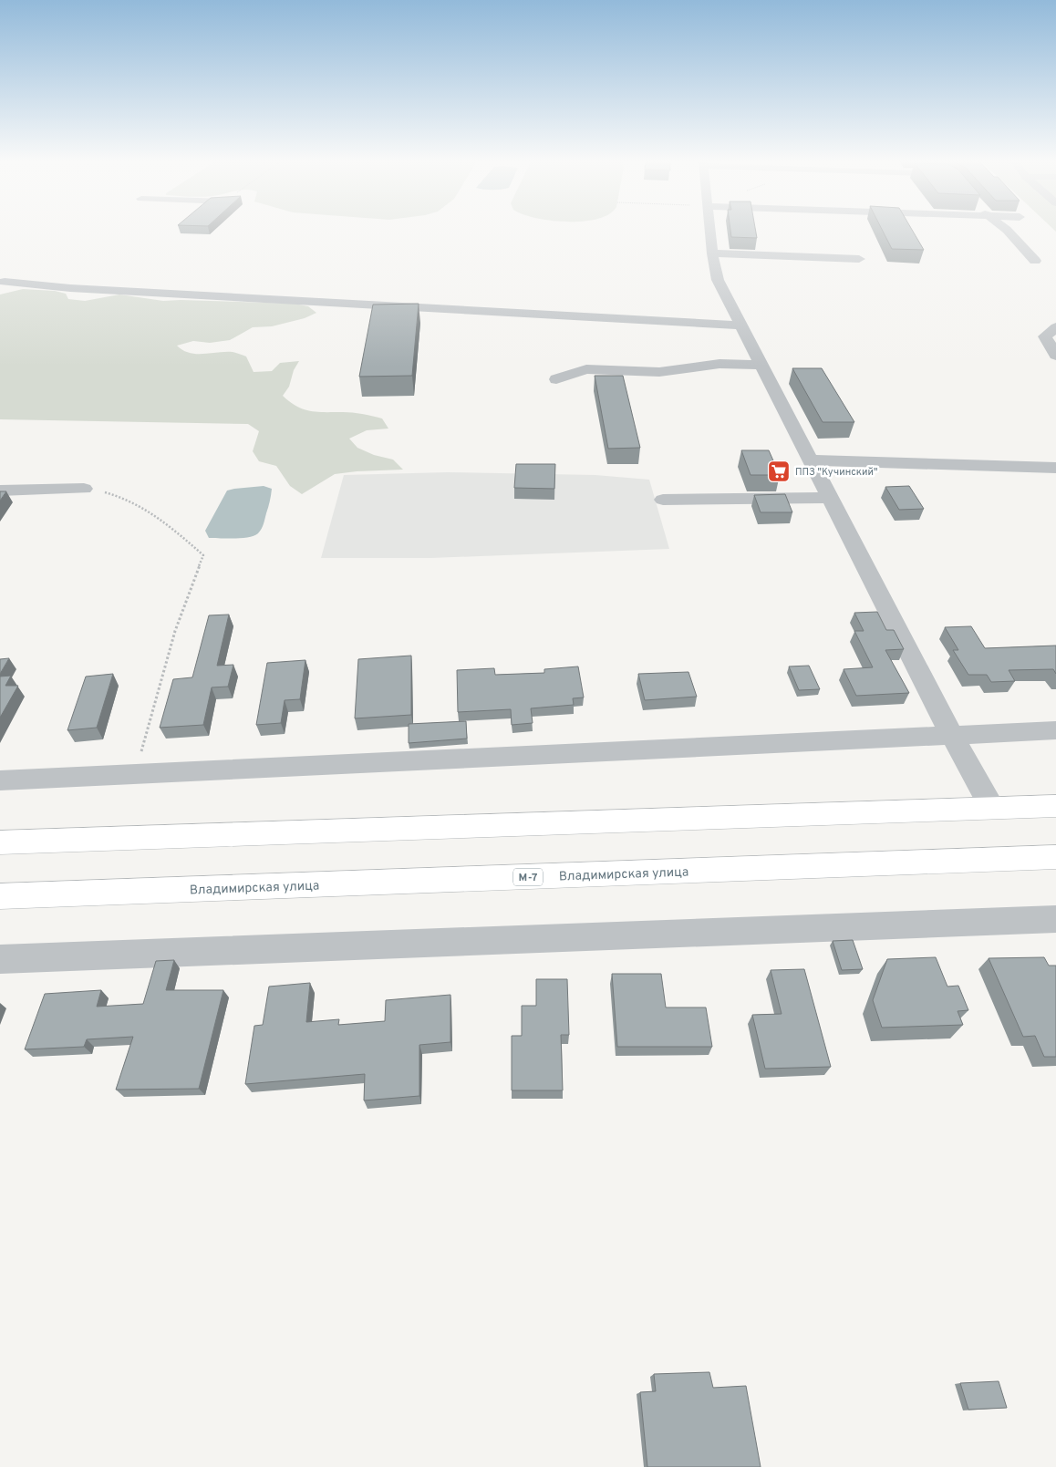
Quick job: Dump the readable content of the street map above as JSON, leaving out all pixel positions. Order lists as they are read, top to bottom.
{
  "streets": {
    "highway": ["Владимирская улица", "М-7"]
  },
  "places": {
    "supermarket": ["ППЗ \"Кучинский\""]
  }
}
